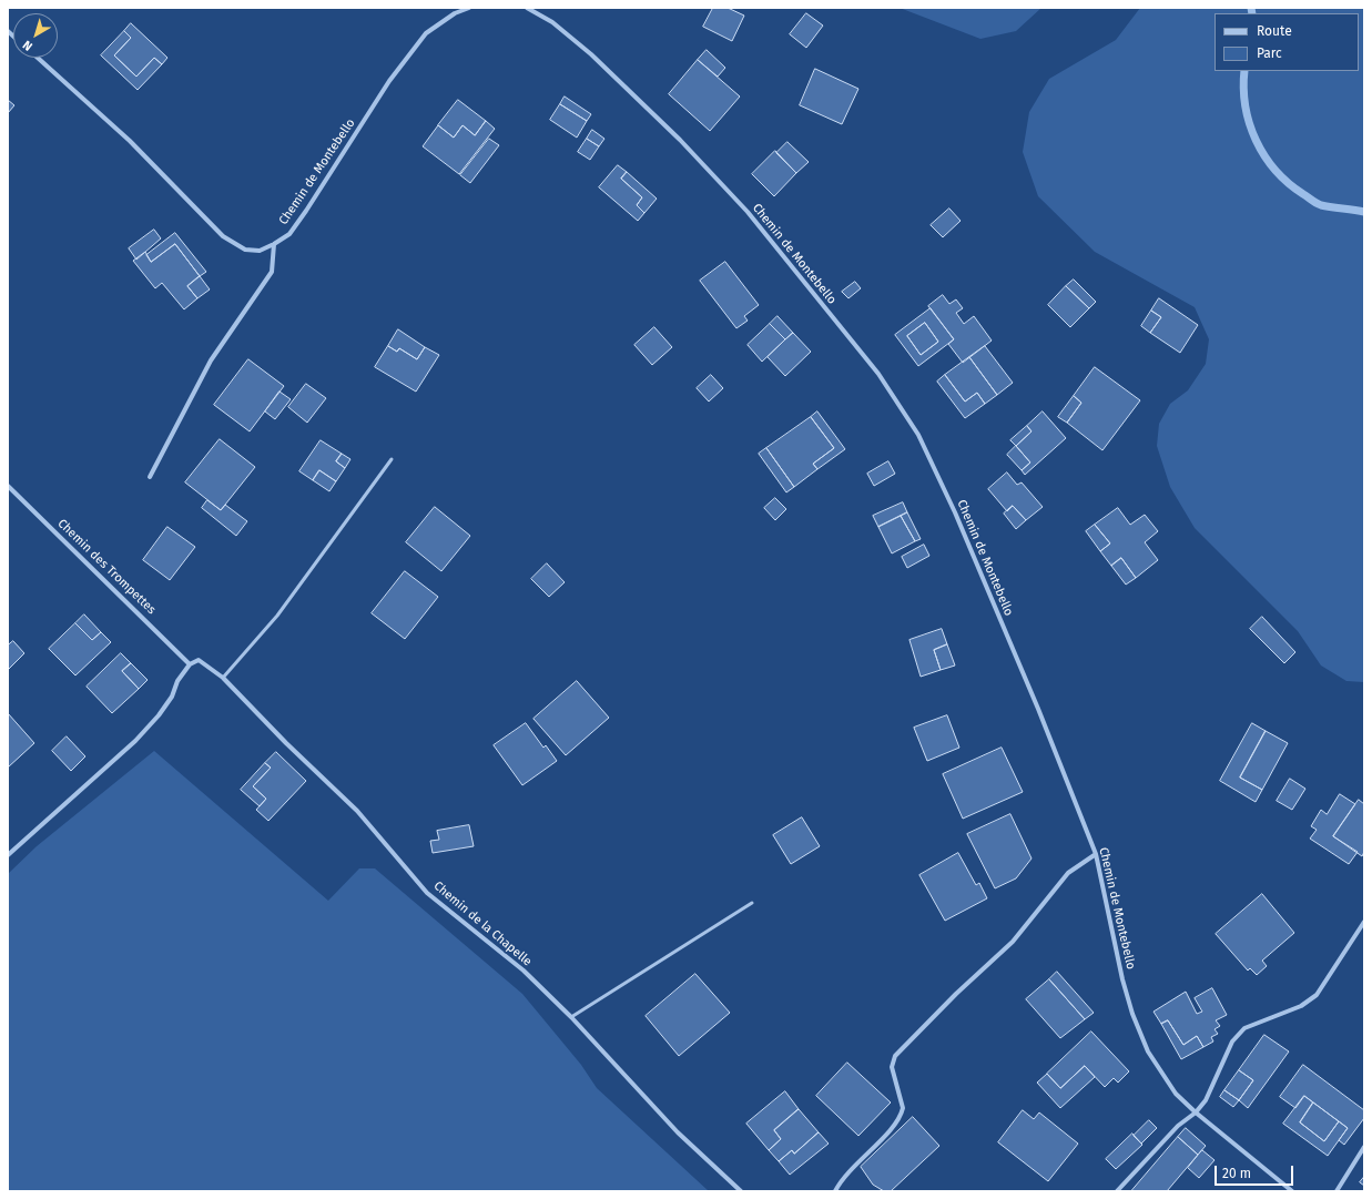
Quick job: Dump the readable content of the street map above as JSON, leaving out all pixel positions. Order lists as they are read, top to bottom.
{
  "streets": {
    "street": ["Chemin de Montebello", "Chemin des Trompettes", "Chemin de la Chapelle"]
  },
  "crossings": [
    ["Chemin des Trompettes", "Chemin de la Chapelle"]
  ],
  "legend": ["Route", "Parc"],
  "scale_bar": "20 m",
  "north": "bottom left"
}
